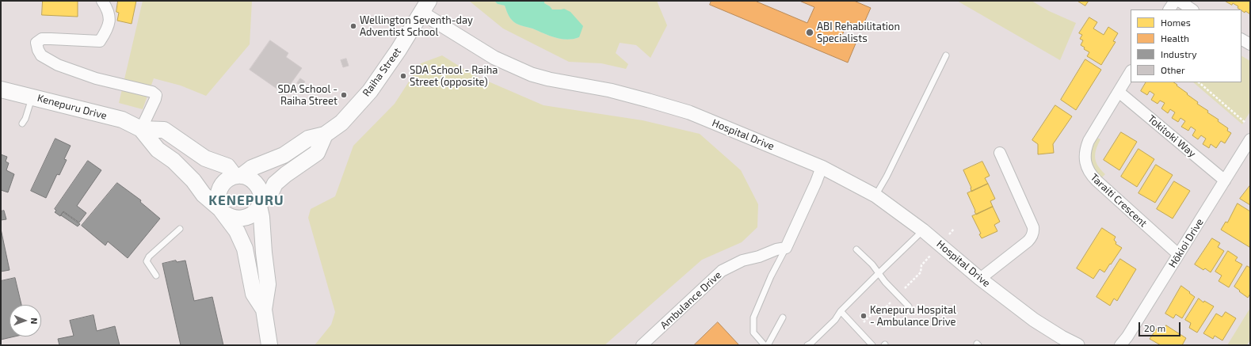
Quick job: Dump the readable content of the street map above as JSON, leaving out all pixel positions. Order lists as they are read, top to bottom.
{
  "streets": {
    "main road": ["Raiha Street", "Kenepuru Drive"],
    "street": [
      "Hospital Drive",
      "Tokitoki Way",
      "Taraiti Crescent",
      "Hōkioi Drive",
      "Ambulance Drive"
    ]
  },
  "crossings": [
    ["Raiha Street", "Kenepuru Drive"],
    ["Raiha Street", "Hospital Drive"],
    ["Tokitoki Way", "Taraiti Crescent"],
    ["Tokitoki Way", "Hōkioi Drive"],
    ["Taraiti Crescent", "Hōkioi Drive"]
  ],
  "districts": ["KENEPURU"],
  "places": [
    "Wellington Seventh-day Adventist School",
    "ABI Rehabilitation Specialists",
    "SDA School - Raiha Street (opposite)",
    "SDA School - Raiha Street",
    "Kenepuru Hospital - Ambulance Drive"
  ],
  "legend": [
    "Homes",
    "Health",
    "Industry",
    "Other"
  ],
  "scale_bar": "20 m",
  "north": "right"
}
